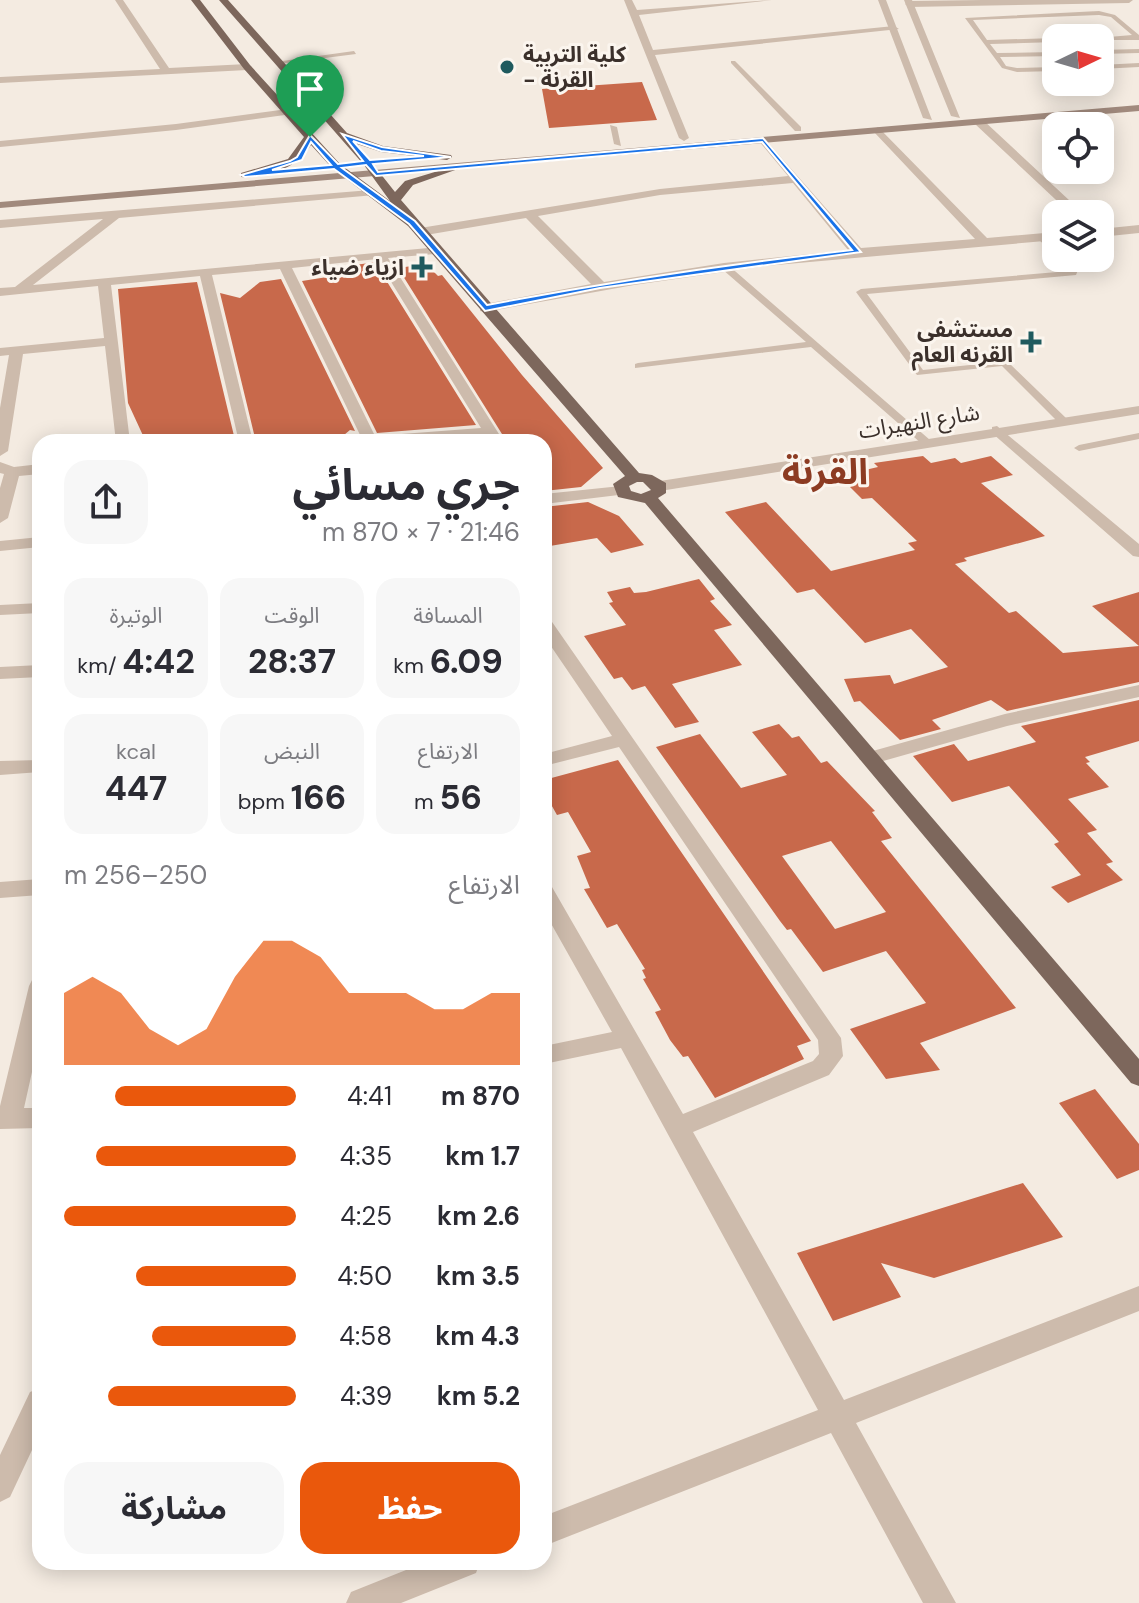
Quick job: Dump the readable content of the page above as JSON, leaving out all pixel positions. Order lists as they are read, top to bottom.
{
  "streets": {
    "street": ["شارع النهيرات"]
  },
  "districts": ["القرنة"],
  "places": {
    "other": ["كلية التربية - القرنة"],
    "health": ["ازياء ضياء", "مستشفى القرنه العام"]
  },
  "north": "right",
  "page": {
    "heading": ["جري مسائي", "21:46 · 7 × 870 m"],
    "stats": [
      ["المسافة", "6.09 km"],
      ["الوقت", "28:37"],
      ["الوتيرة", "4:42 /km"],
      ["الارتفاع", "56 m"],
      ["النبض", "166 bpm"],
      ["kcal", "447"]
    ],
    "chart": ["الارتفاع", "250–256 m"],
    "list": [
      {
        "name": "870 m",
        "note": "4:41"
      },
      {
        "name": "1.7 km",
        "note": "4:35"
      },
      {
        "name": "2.6 km",
        "note": "4:25"
      },
      {
        "name": "3.5 km",
        "note": "4:50"
      },
      {
        "name": "4.3 km",
        "note": "4:58"
      },
      {
        "name": "5.2 km",
        "note": "4:39"
      }
    ],
    "buttons": ["حفظ", "مشاركة"]
  }
}
